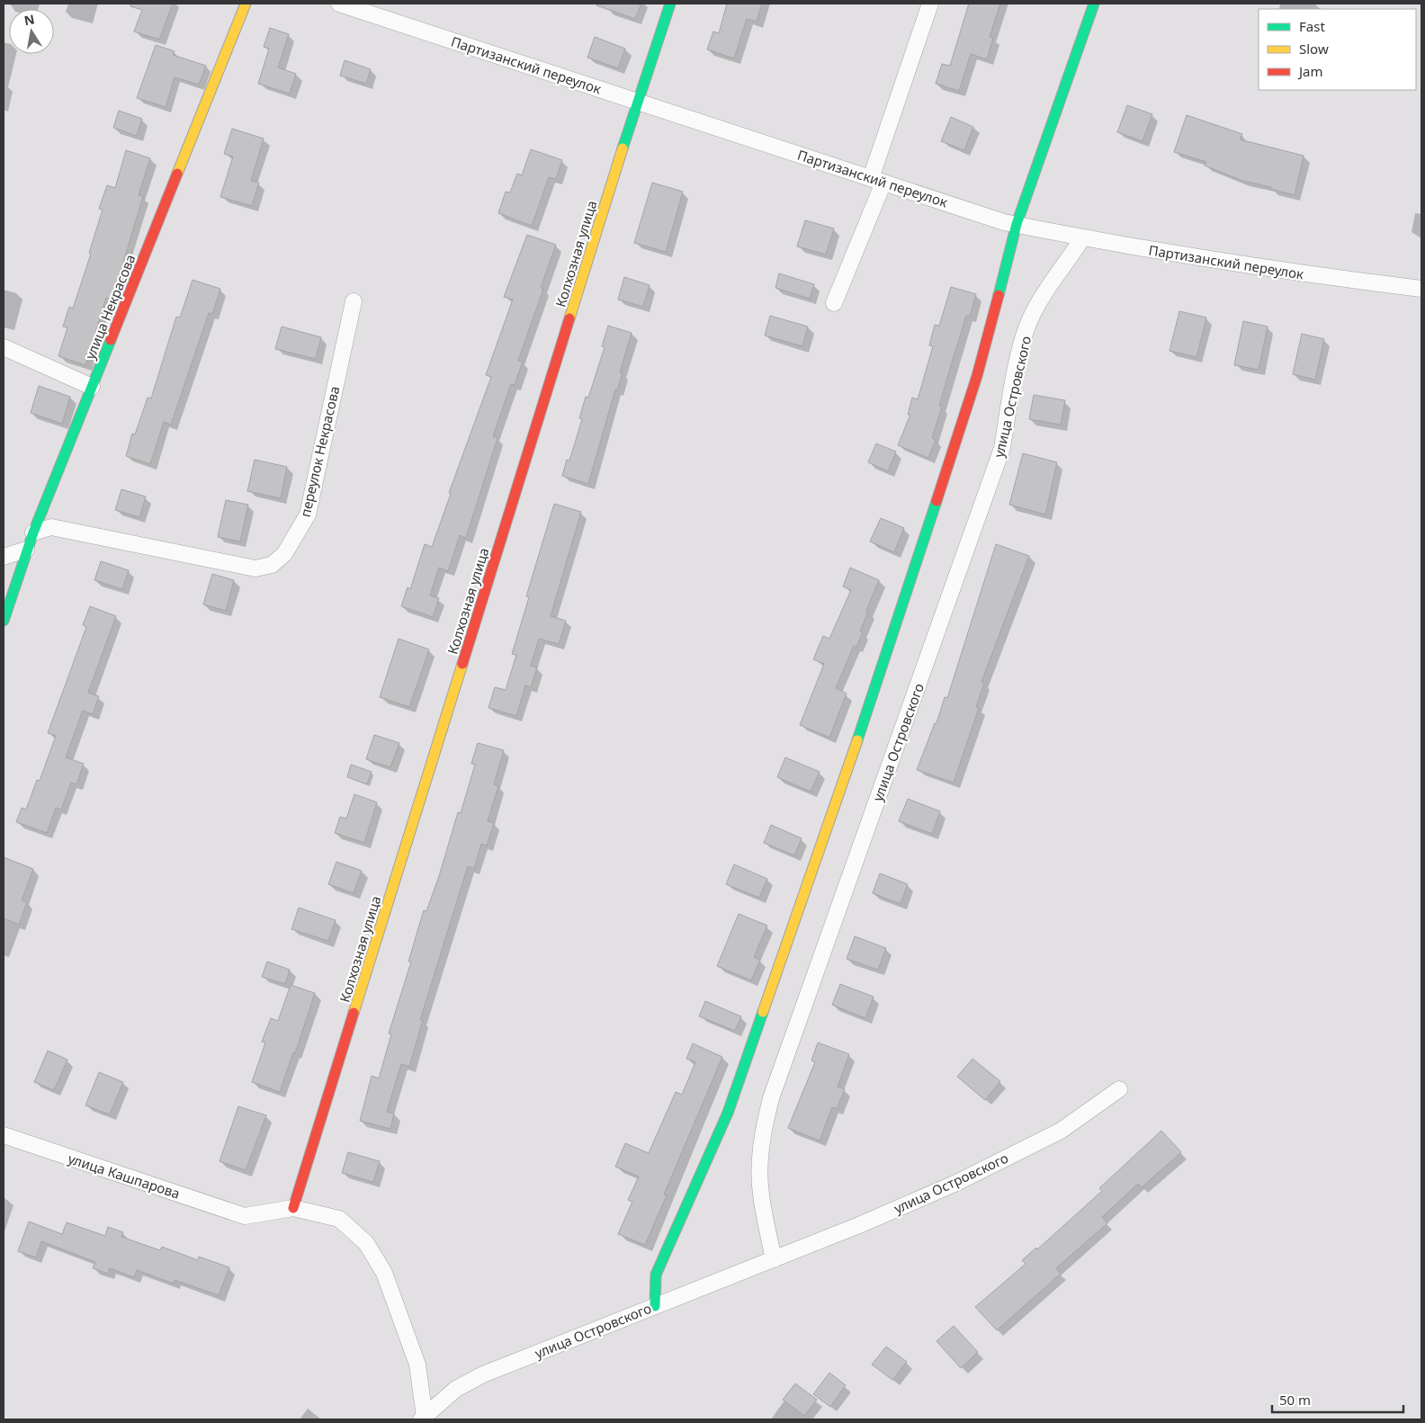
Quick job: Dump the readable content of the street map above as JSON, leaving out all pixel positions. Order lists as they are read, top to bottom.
{
  "streets": {
    "street": [
      "Партизанский переулок",
      "Колхозная улица",
      "улица Некрасова",
      "улица Островского",
      "переулок Некрасова",
      "улица Кашпарова"
    ]
  },
  "crossings": [
    ["Партизанский переулок", "Колхозная улица"],
    ["Партизанский переулок", "улица Островского"],
    ["Колхозная улица", "улица Кашпарова"],
    ["улица Некрасова", "переулок Некрасова"]
  ],
  "legend": ["Fast", "Slow", "Jam"],
  "scale_bar": "50 m",
  "north": "top"
}
